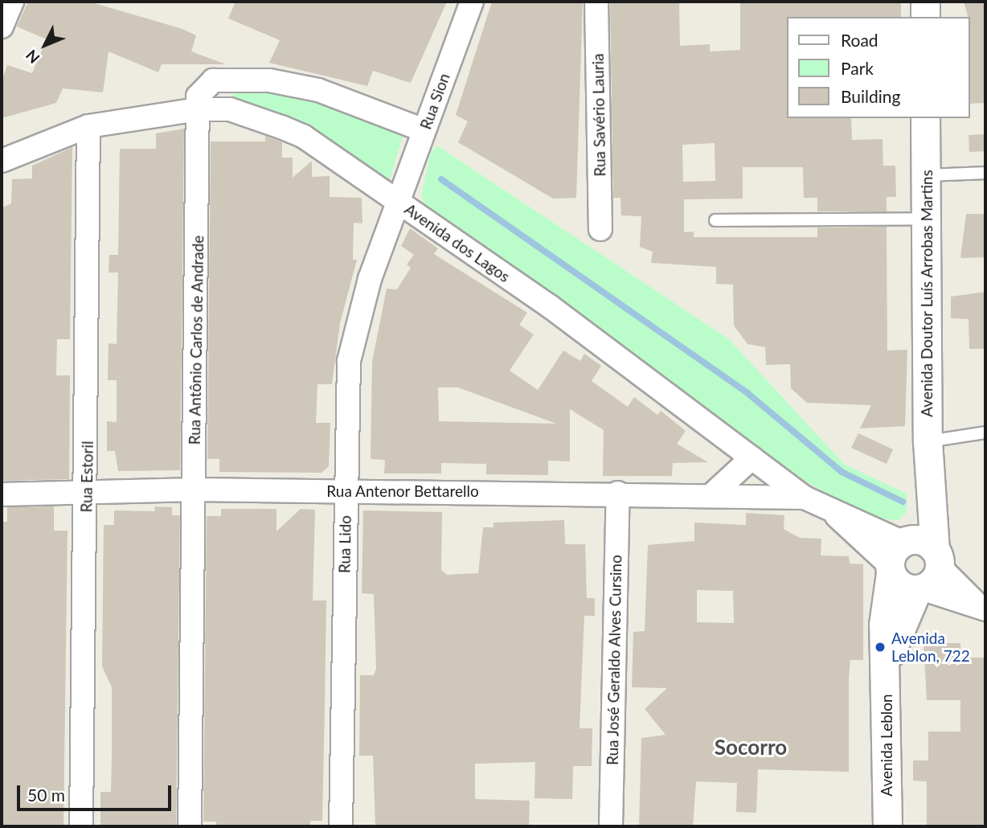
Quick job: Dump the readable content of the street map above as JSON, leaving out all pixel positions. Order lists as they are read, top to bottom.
{
  "streets": {
    "street": [
      "Rua Sion",
      "Rua Savério Lauria",
      "Avenida dos Lagos",
      "Avenida Doutor Luís Arrobas Martins",
      "Rua Antônio Carlos de Andrade",
      "Rua Estoril",
      "Rua Antenor Bettarello",
      "Rua Lido",
      "Rua José Geraldo Alves Cursino",
      "Avenida Leblon"
    ]
  },
  "crossings": [
    ["Rua Sion", "Avenida dos Lagos"],
    ["Rua Sion", "Rua Antônio Carlos de Andrade"],
    ["Rua Sion", "Rua Lido"],
    ["Avenida dos Lagos", "Avenida Doutor Luís Arrobas Martins"],
    ["Avenida dos Lagos", "Rua Antônio Carlos de Andrade"],
    ["Avenida dos Lagos", "Rua Estoril"],
    ["Avenida dos Lagos", "Rua Antenor Bettarello"],
    ["Avenida dos Lagos", "Rua Lido"],
    ["Avenida dos Lagos", "Avenida Leblon"],
    ["Avenida Doutor Luís Arrobas Martins", "Avenida Leblon"],
    ["Rua Antônio Carlos de Andrade", "Rua Antenor Bettarello"],
    ["Rua Estoril", "Rua Antenor Bettarello"],
    ["Rua Antenor Bettarello", "Rua Lido"],
    ["Rua Antenor Bettarello", "Rua José Geraldo Alves Cursino"]
  ],
  "districts": ["Socorro"],
  "places": ["Avenida Leblon, 722"],
  "legend": ["Road", "Park", "Building"],
  "scale_bar": "50 m",
  "north": "bottom left"
}
